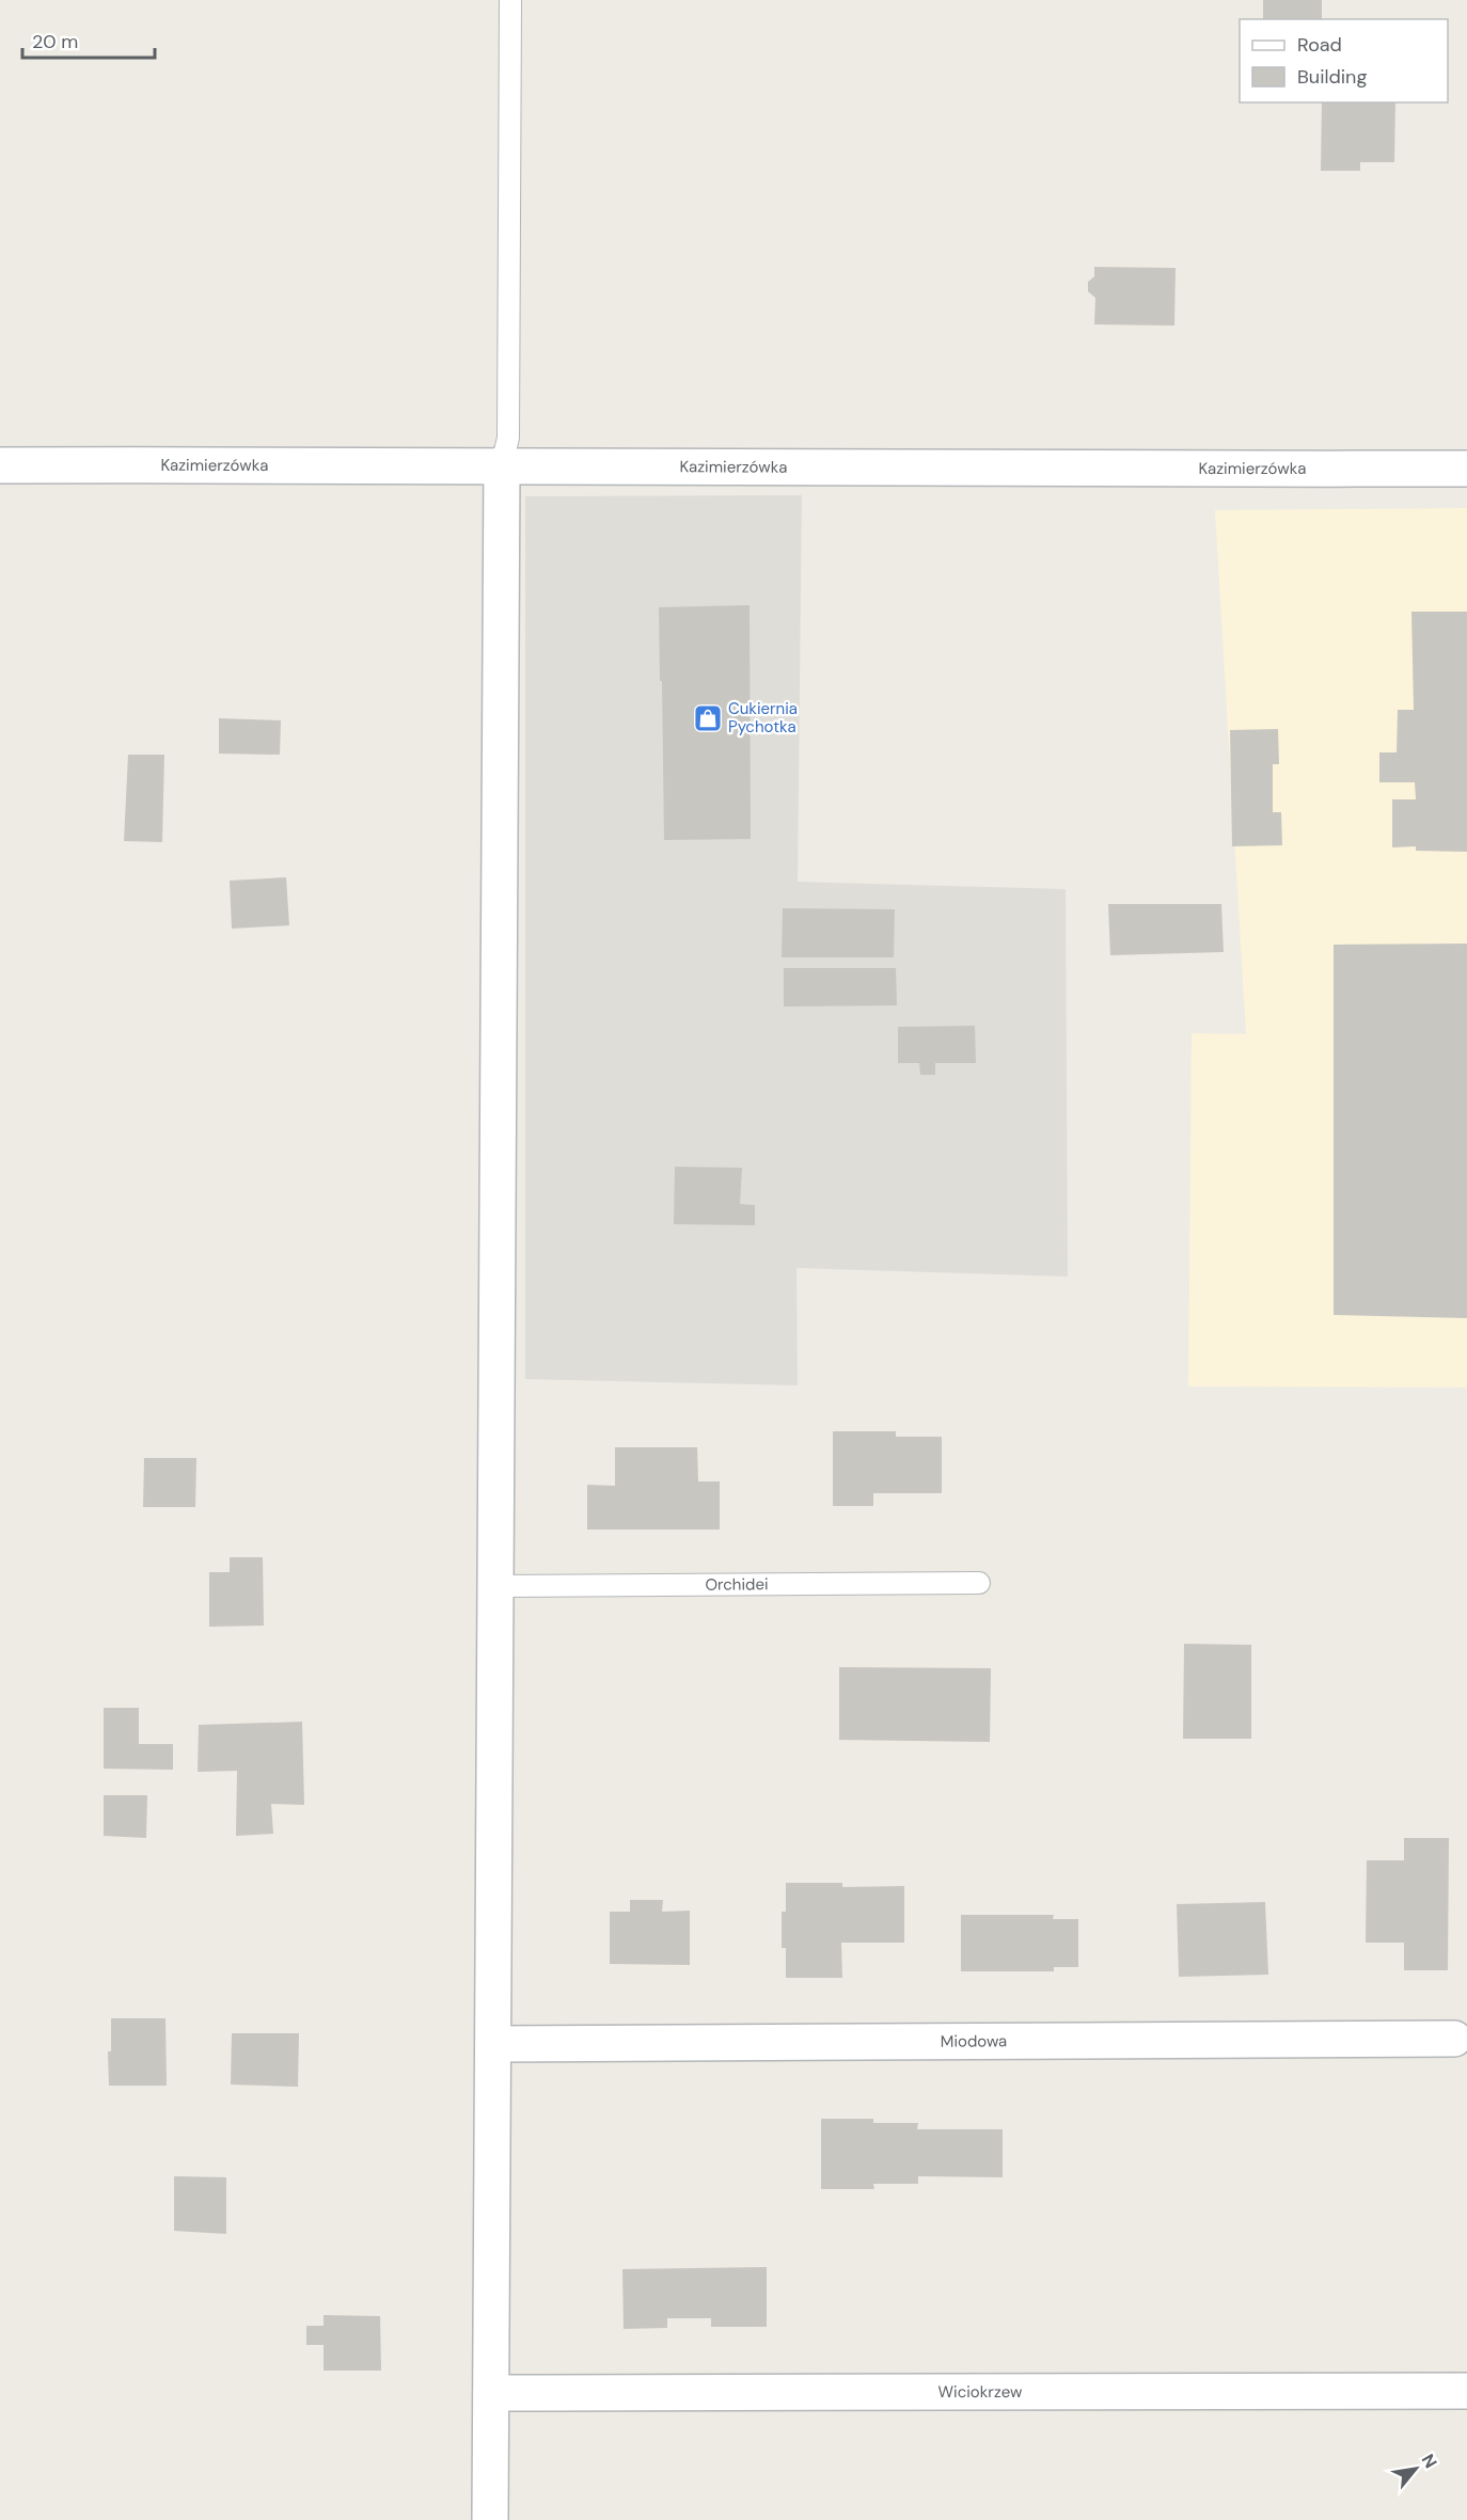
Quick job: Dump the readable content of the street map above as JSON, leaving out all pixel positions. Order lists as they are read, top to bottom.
{
  "streets": {
    "street": ["Kazimierzówka", "Miodowa", "Wiciokrzew"],
    "lane": ["Orchidei"]
  },
  "places": {
    "shop": ["Cukiernia Pychotka"]
  },
  "legend": ["Road", "Building"],
  "scale_bar": "20 m",
  "north": "top right"
}
